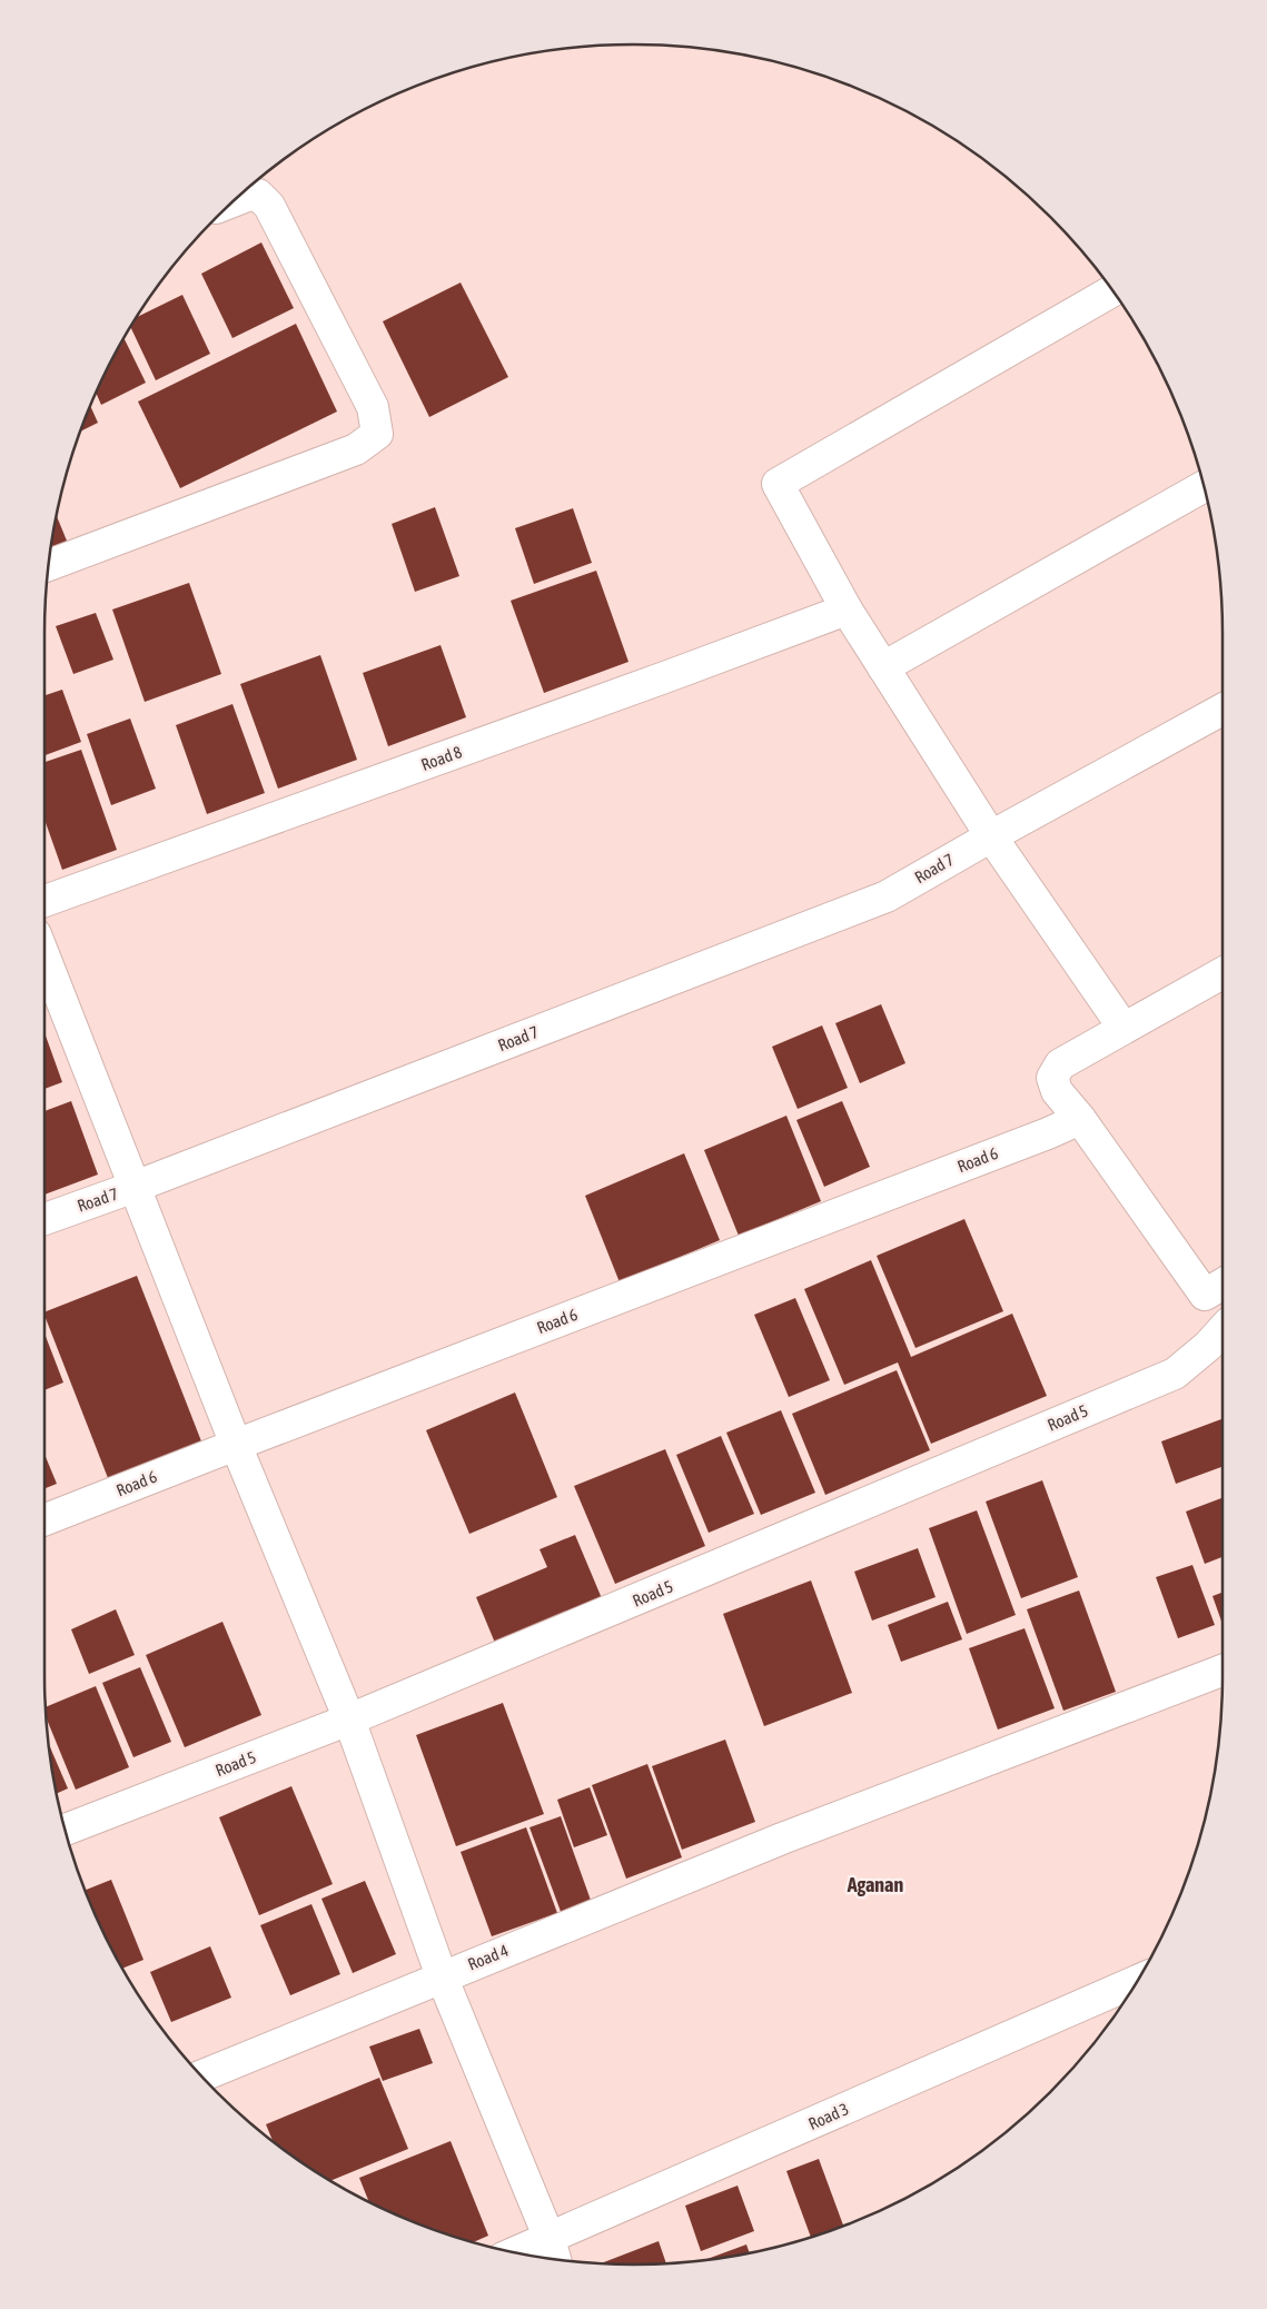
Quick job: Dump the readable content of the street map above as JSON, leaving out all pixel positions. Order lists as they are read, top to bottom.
{
  "streets": {
    "street": [
      "Road 8",
      "Road 7",
      "Road 6",
      "Road 5",
      "Road 4",
      "Road 3"
    ]
  },
  "districts": ["Aganan"]
}
